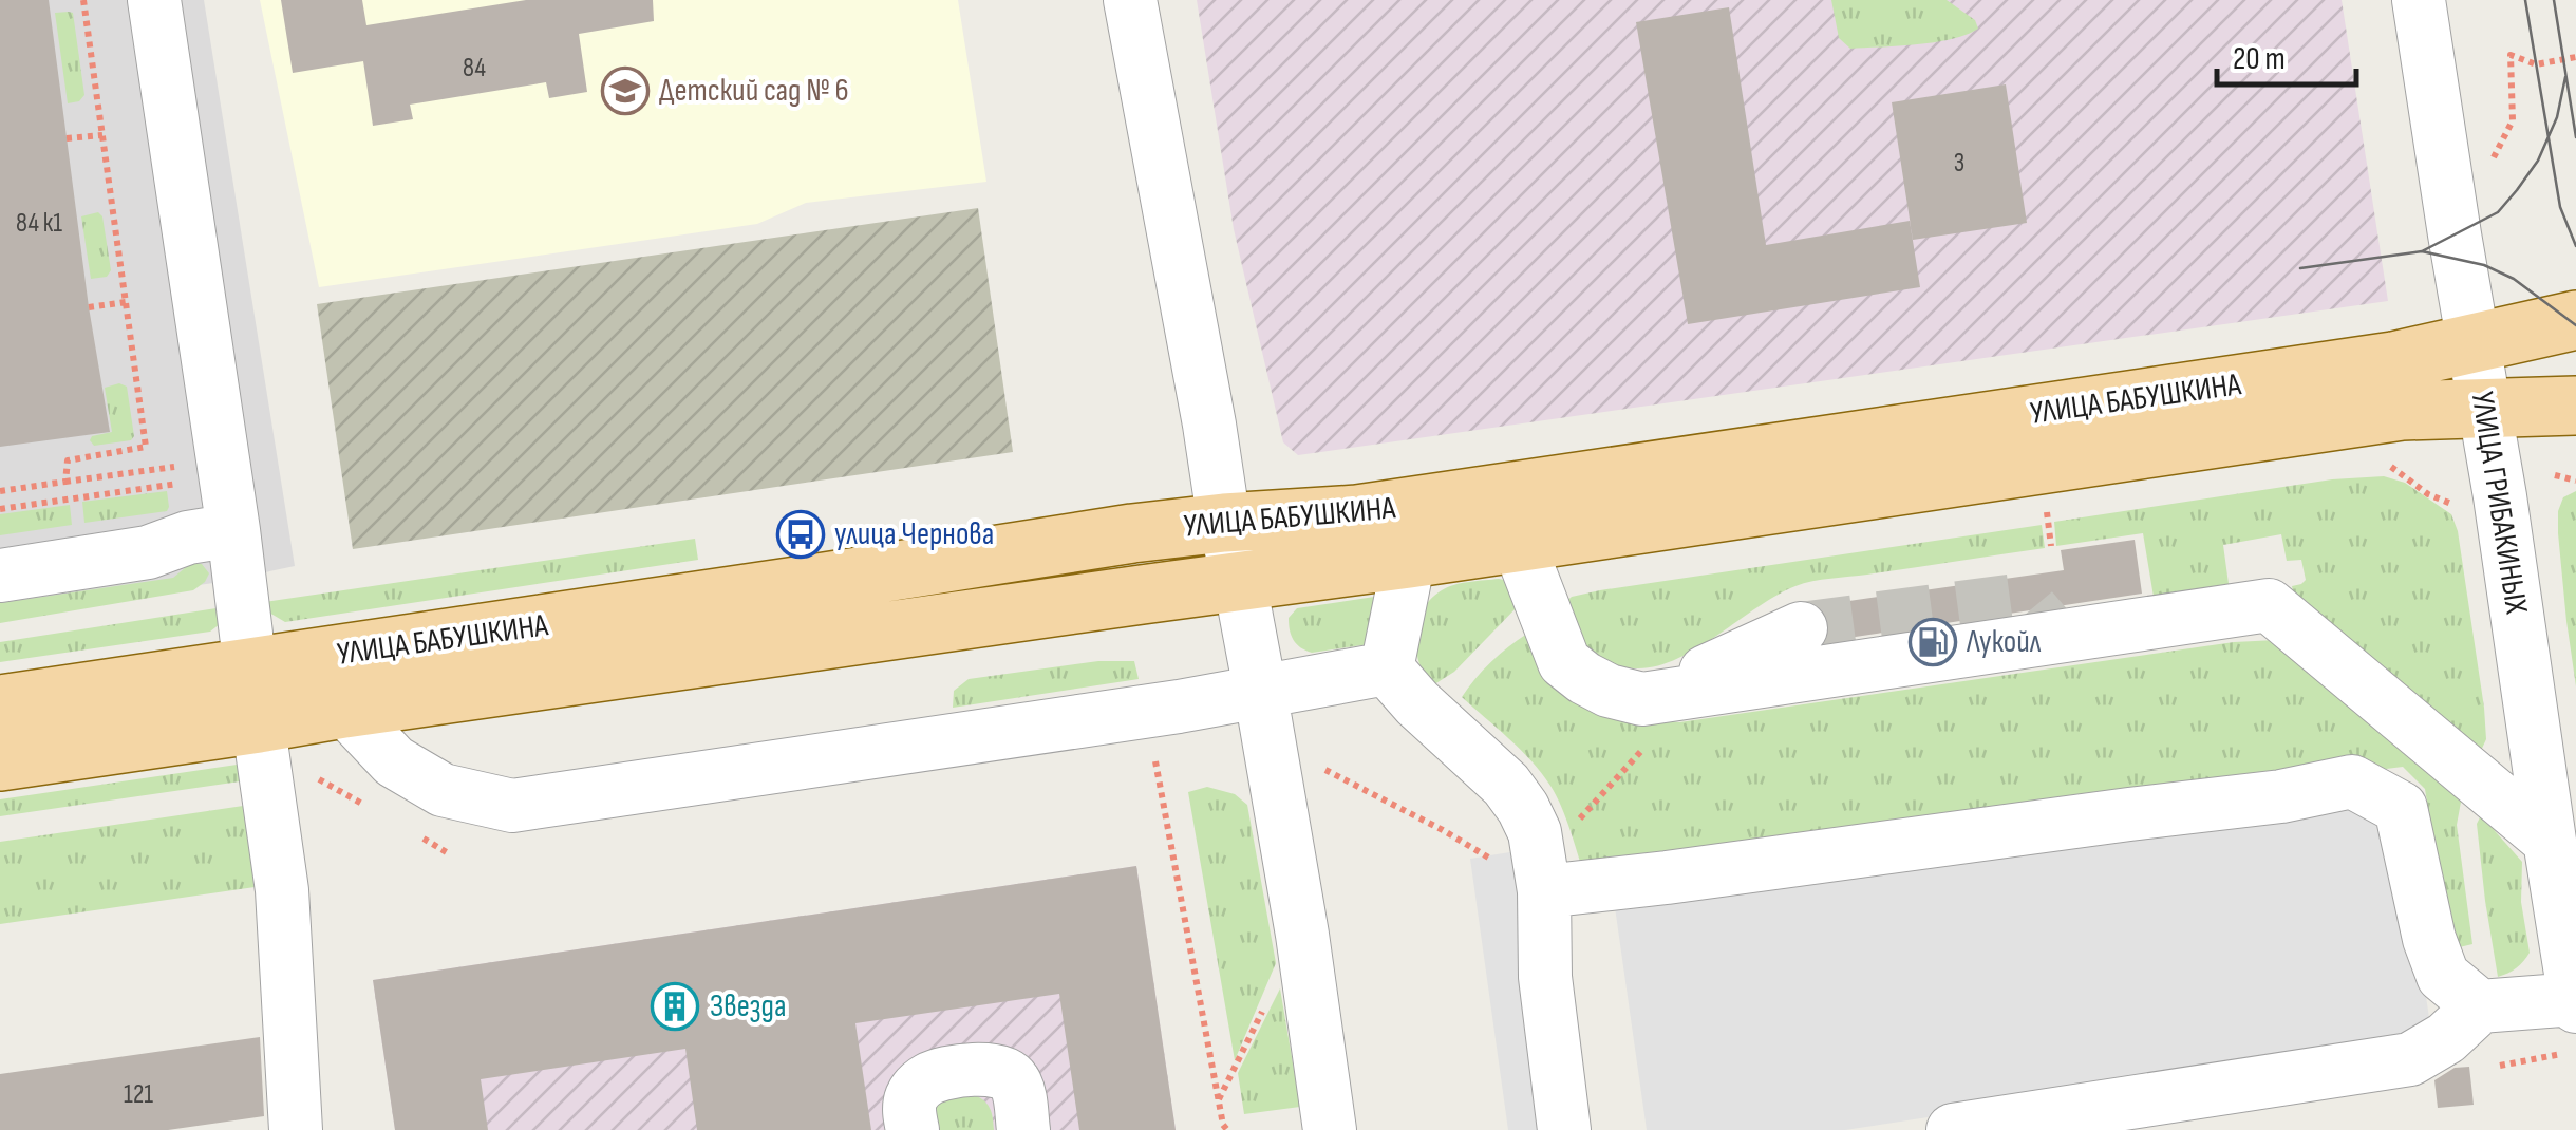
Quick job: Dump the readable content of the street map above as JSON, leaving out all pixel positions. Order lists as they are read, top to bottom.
{
  "streets": {
    "main road": ["УЛИЦА БАБУШКИНА"],
    "street": ["УЛИЦА ГРИБАКИНЫХ"]
  },
  "crossings": [
    ["УЛИЦА БАБУШКИНА", "УЛИЦА ГРИБАКИНЫХ"]
  ],
  "places": {
    "school or university": ["Детский сад № 6"],
    "bus stop": ["улица Чернова"],
    "fuel station": ["Лукойл"],
    "building": ["Звезда"]
  },
  "house_numbers": [
    "84",
    "3",
    "84 к1",
    "121"
  ],
  "scale_bar": "20 m"
}
